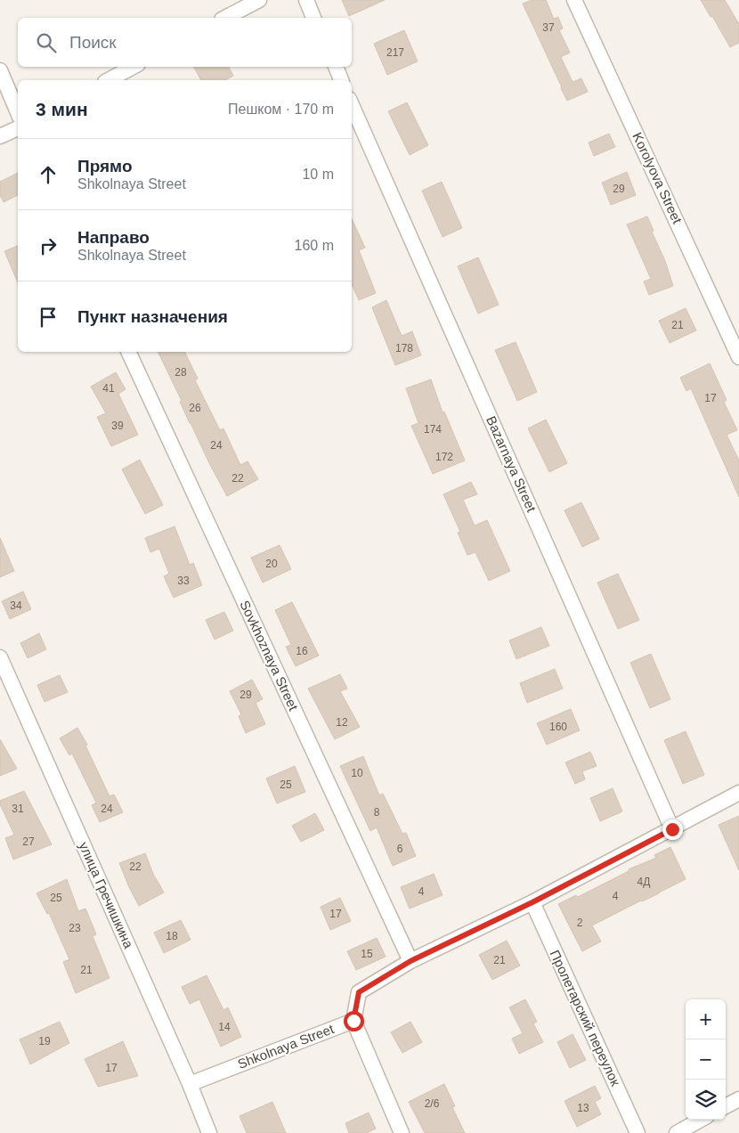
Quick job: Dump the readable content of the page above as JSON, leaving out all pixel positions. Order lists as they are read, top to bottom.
{
  "streets": {
    "street": [
      "Korolyova Street",
      "Bazarnaya Street",
      "Sovkhoznaya Street",
      "улица Гречишкина",
      "Пролетарский переулок",
      "Shkolnaya Street"
    ]
  },
  "crossings": [
    ["улица Гречишкина", "Shkolnaya Street"]
  ],
  "house_numbers": [
    "37",
    "217",
    "29",
    "21",
    "178",
    "28",
    "41",
    "17",
    "26",
    "39",
    "174",
    "24",
    "172",
    "22",
    "20",
    "33",
    "34",
    "16",
    "29",
    "12",
    "160",
    "10",
    "25",
    "31",
    "24",
    "8",
    "27",
    "6",
    "22",
    "4Д",
    "4",
    "4",
    "25",
    "17",
    "2",
    "23",
    "18",
    "15",
    "21",
    "21",
    "14",
    "19",
    "17",
    "2/6",
    "13"
  ],
  "page": {
    "search": "Поиск",
    "heading": ["3 мин", "Пешком · 170 m"],
    "list": [
      ["Прямо", "Shkolnaya Street", "10 m"],
      ["Направо", "Shkolnaya Street", "160 m"],
      "Пункт назначения"
    ],
    "map_buttons": ["+", "−"]
  }
}
